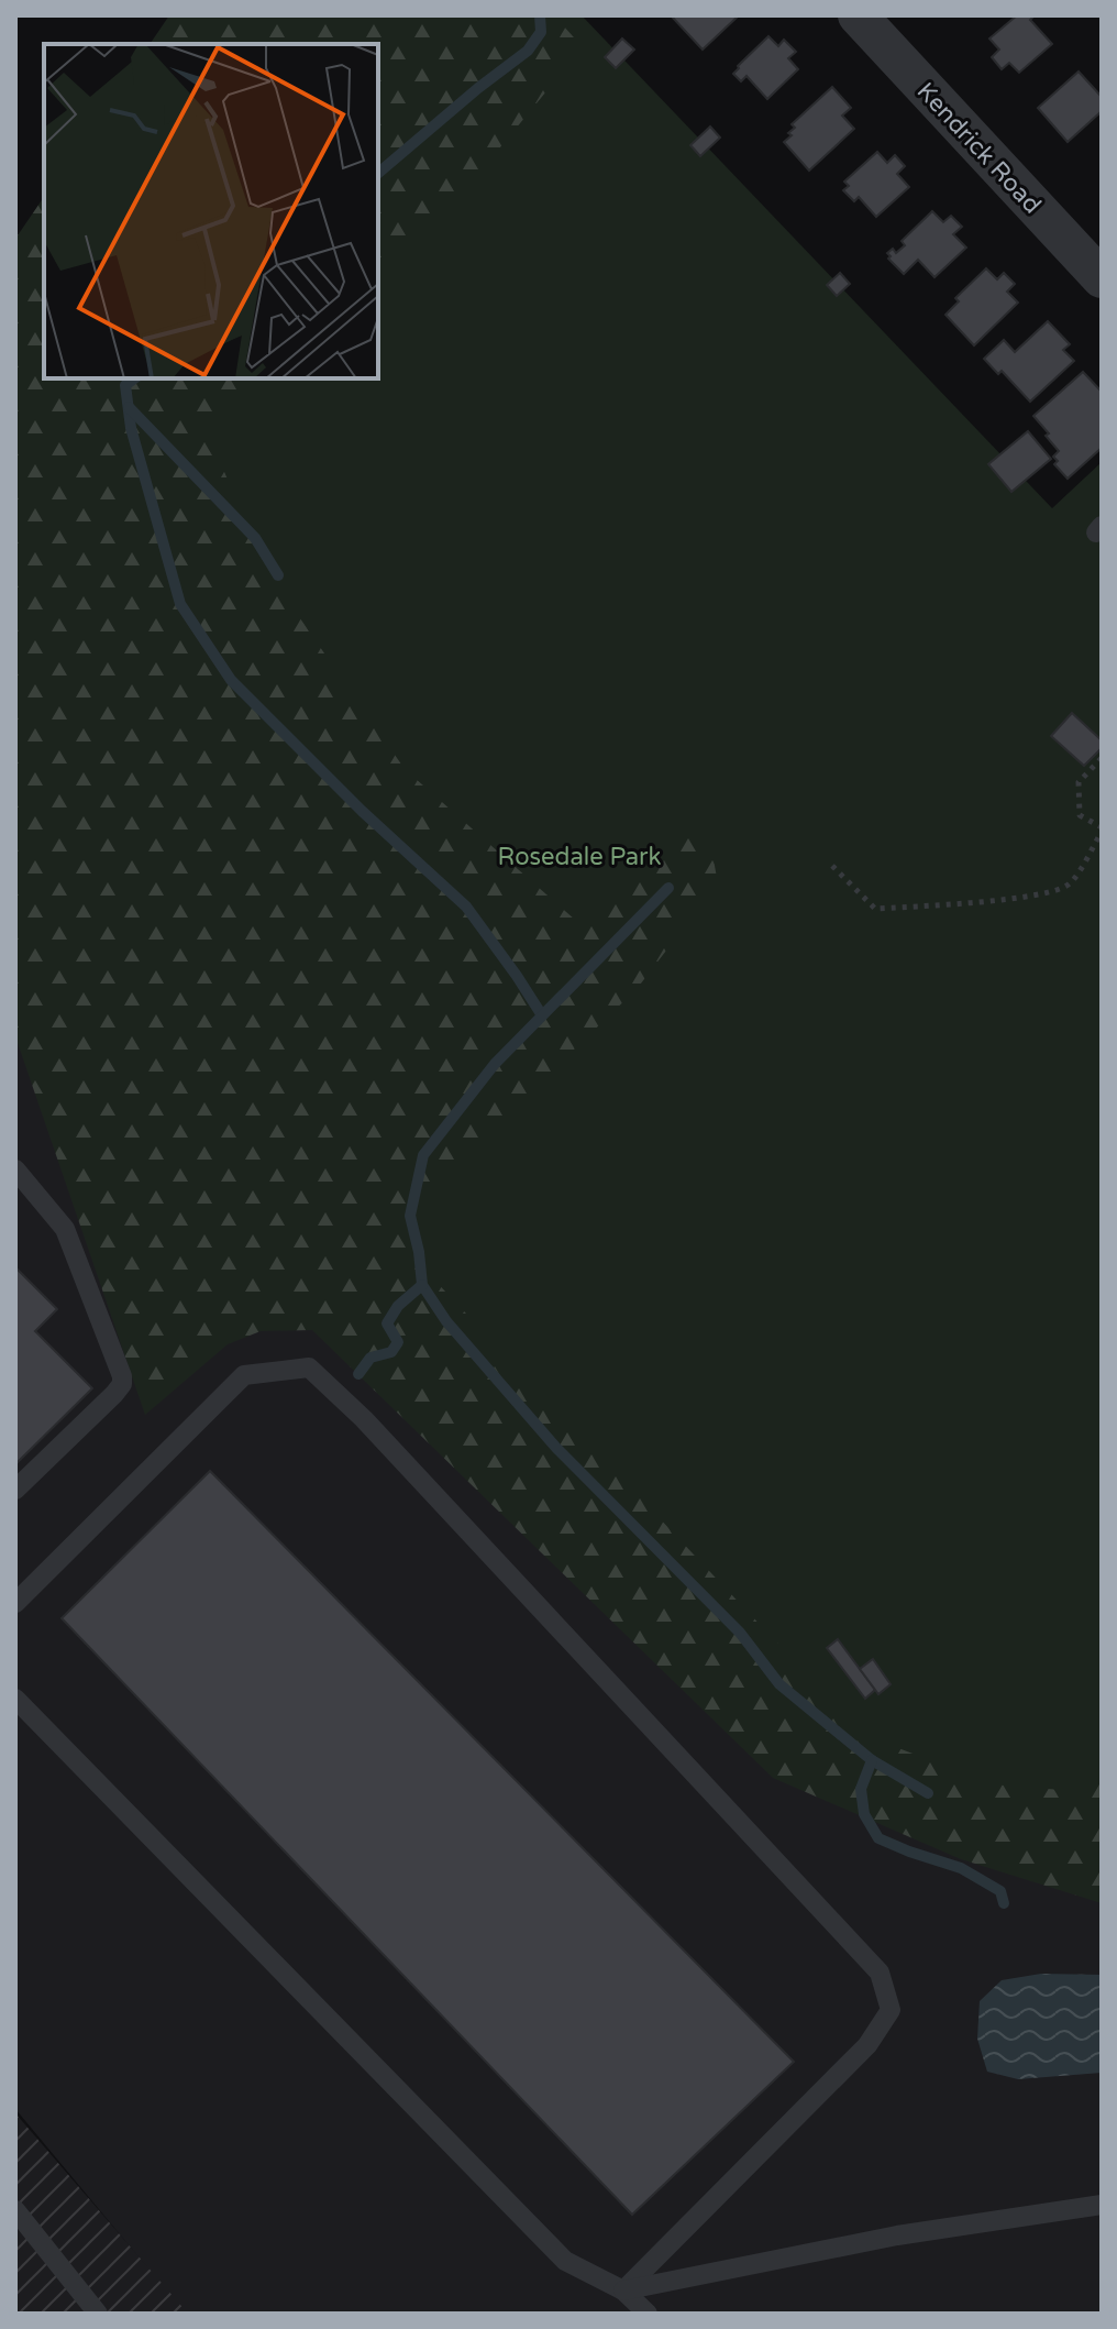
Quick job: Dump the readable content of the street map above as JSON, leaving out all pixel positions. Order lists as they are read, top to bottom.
{
  "streets": {
    "street": ["Kendrick Road"]
  },
  "parks": ["Rosedale Park"]
}
